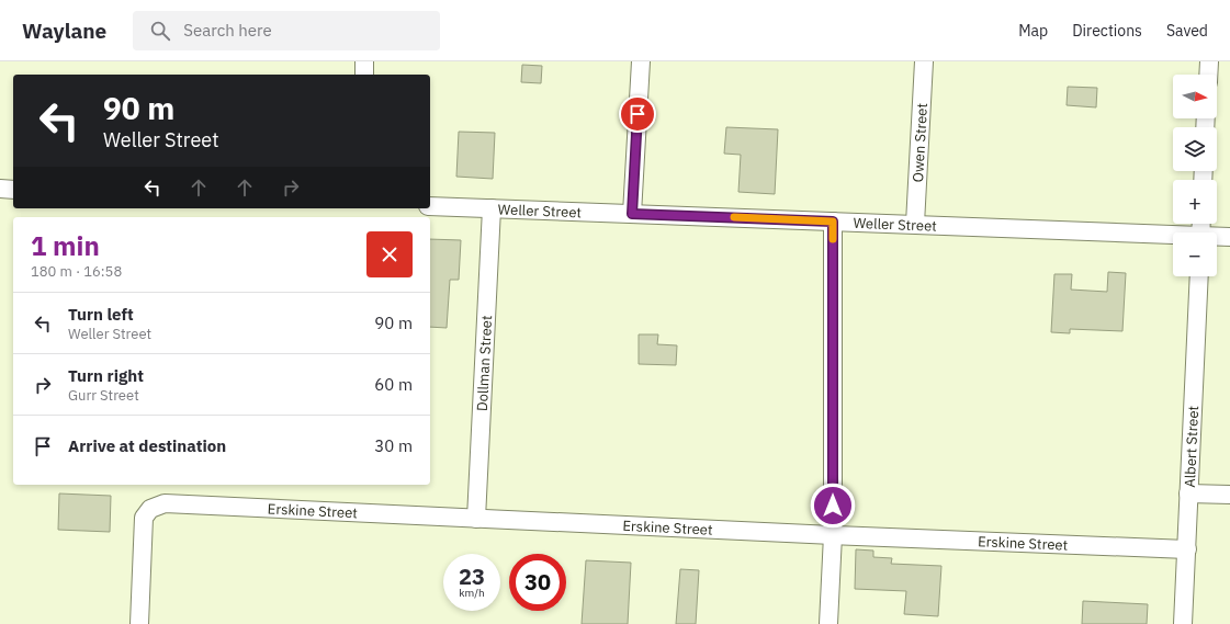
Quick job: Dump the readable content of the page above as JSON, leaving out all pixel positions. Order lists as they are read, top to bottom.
{
  "streets": {
    "street": [
      "Owen Street",
      "Weller Street",
      "Dollman Street",
      "Albert Street",
      "Erskine Street"
    ]
  },
  "crossings": [
    ["Owen Street", "Weller Street"],
    ["Weller Street", "Dollman Street"],
    ["Dollman Street", "Erskine Street"],
    ["Albert Street", "Erskine Street"]
  ],
  "north": "right",
  "page": {
    "header": "Waylane",
    "search": "Search here",
    "nav": ["Map", "Directions", "Saved"],
    "map_buttons": ["+", "−"],
    "turn": ["90 m", "Weller Street"],
    "heading": ["1 min", "180 m · 16:58"],
    "list": [
      {
        "name": "Turn left",
        "note": "Weller Street",
        "value": "90 m"
      },
      {
        "name": "Turn right",
        "note": "Gurr Street",
        "value": "60 m"
      },
      {
        "name": "Arrive at destination",
        "value": "30 m"
      }
    ],
    "speed": "23 km/h",
    "limit": "30"
  }
}
